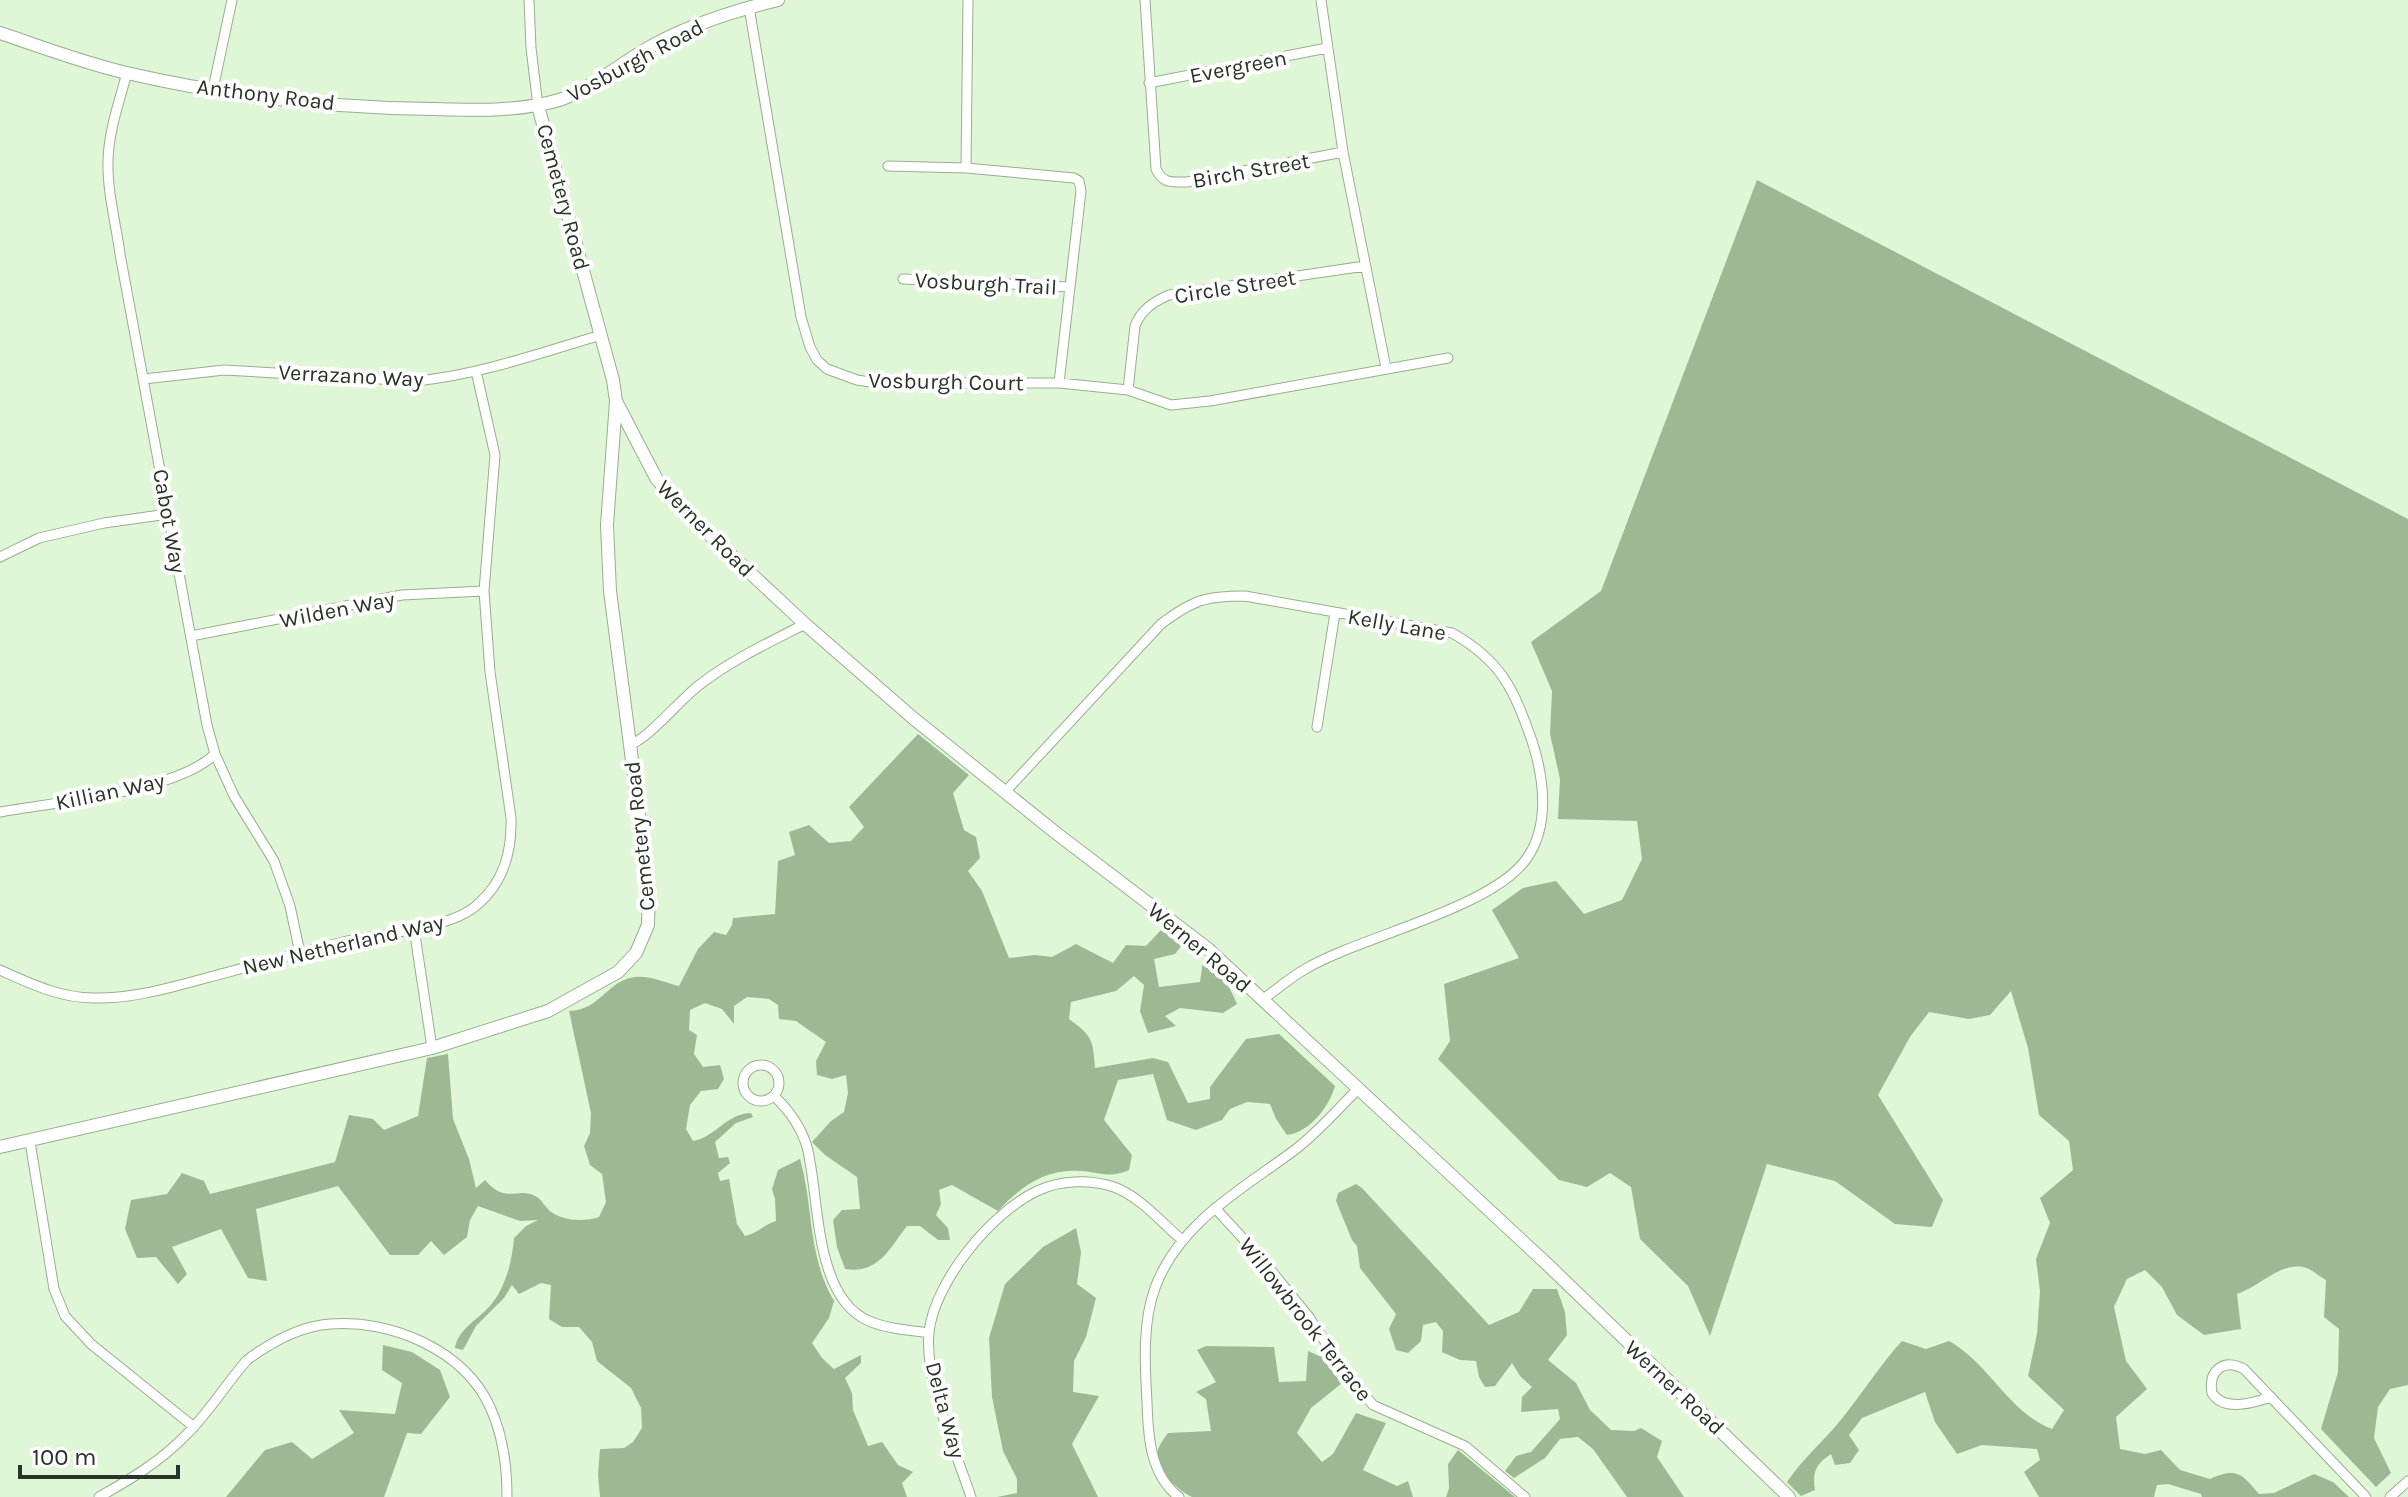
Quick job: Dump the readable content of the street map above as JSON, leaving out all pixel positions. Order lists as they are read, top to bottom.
{
  "streets": {
    "street": [
      "Vosburgh Road",
      "Evergreen",
      "Anthony Road",
      "Birch Street",
      "Cemetery Road",
      "Vosburgh Trail",
      "Circle Street",
      "Verrazano Way",
      "Vosburgh Court",
      "Cabot Way",
      "Werner Road",
      "Wilden Way",
      "Kelly Lane",
      "Killian Way",
      "New Netherland Way",
      "Willowbrook Terrace",
      "Delta Way"
    ]
  },
  "crossings": [
    ["Vosburgh Road", "Anthony Road"],
    ["Vosburgh Road", "Cemetery Road"],
    ["Vosburgh Road", "Vosburgh Court"],
    ["Evergreen", "Birch Street"],
    ["Anthony Road", "Cemetery Road"],
    ["Anthony Road", "Cabot Way"],
    ["Cemetery Road", "Verrazano Way"],
    ["Cemetery Road", "Werner Road"],
    ["Vosburgh Trail", "Vosburgh Court"],
    ["Circle Street", "Vosburgh Court"],
    ["Verrazano Way", "Cabot Way"],
    ["Verrazano Way", "New Netherland Way"],
    ["Cabot Way", "Wilden Way"],
    ["Cabot Way", "Killian Way"],
    ["Cabot Way", "New Netherland Way"],
    ["Werner Road", "Kelly Lane"],
    ["Wilden Way", "New Netherland Way"]
  ],
  "scale_bar": "100 m"
}
